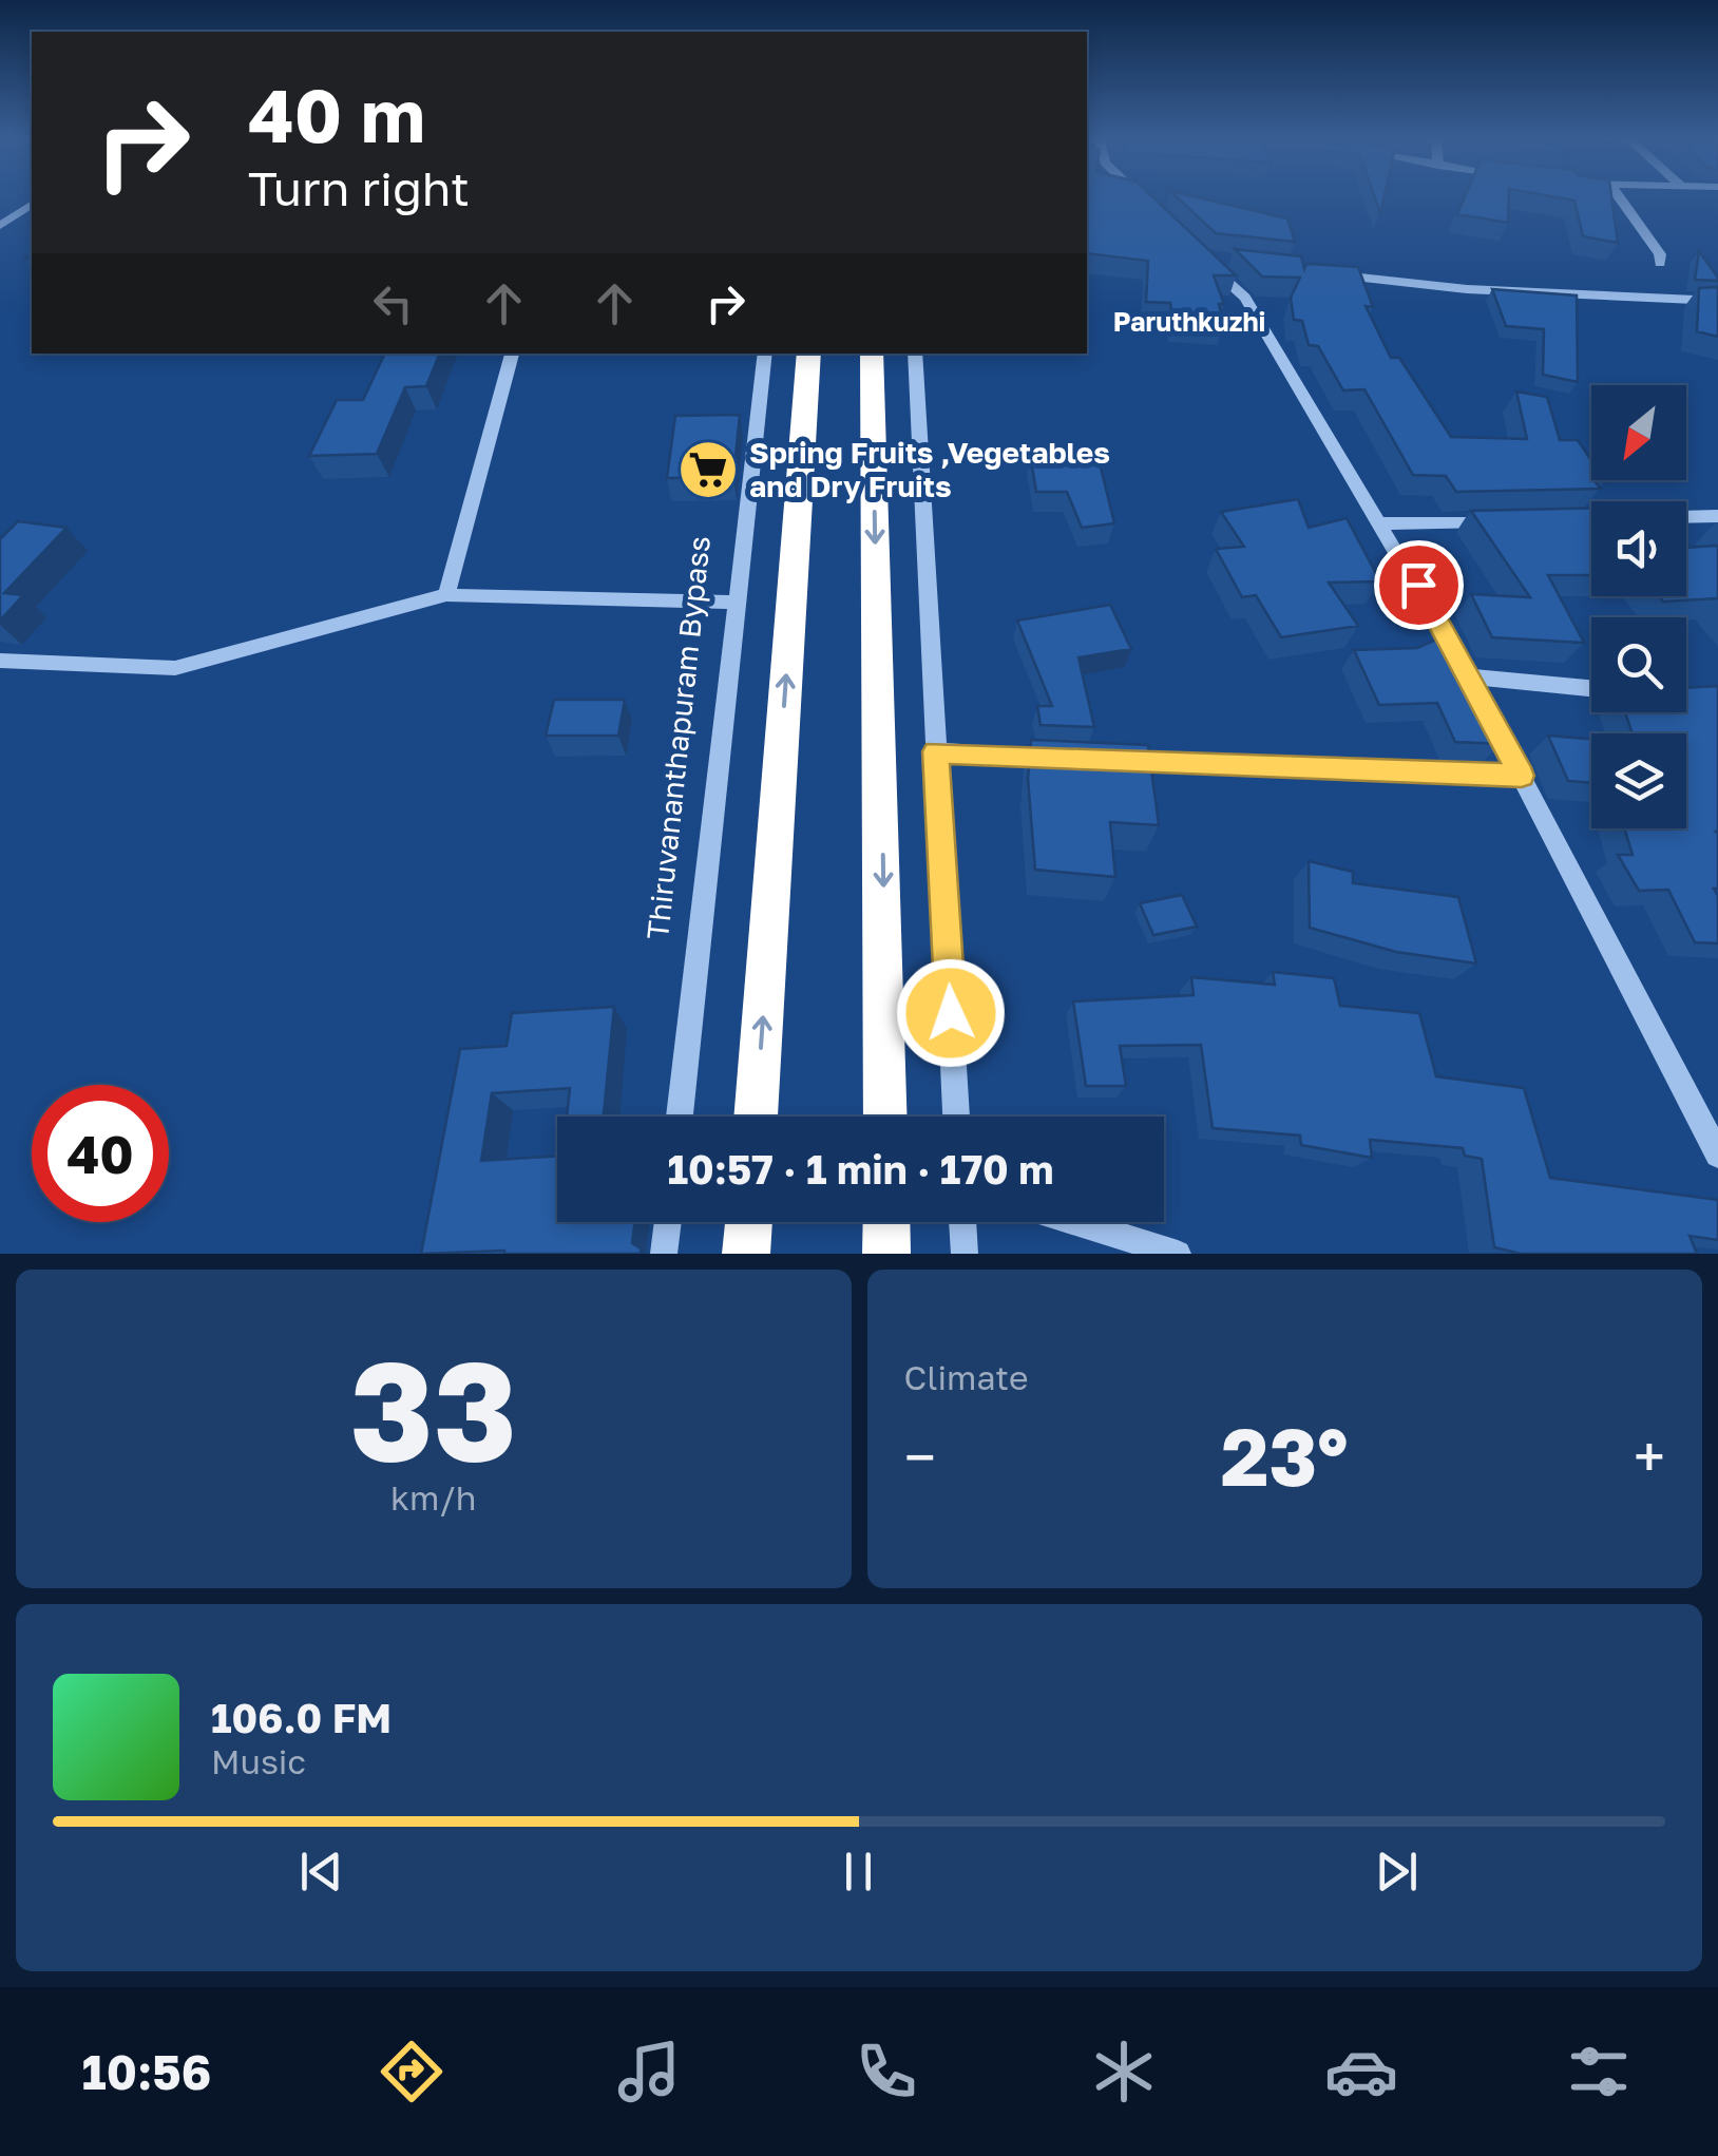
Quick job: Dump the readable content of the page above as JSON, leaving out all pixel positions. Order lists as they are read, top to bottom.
{
  "streets": {
    "street": ["Thiruvananthapuram Bypass"]
  },
  "districts": ["Paruthkuzhi"],
  "places": {
    "supermarket": ["Spring Fruits ,Vegetables and Dry Fruits"]
  },
  "north": "bottom left",
  "page": {
    "turn": ["40 m", "Turn right"],
    "limit": "40",
    "trip": "10:57 · 1 min · 170 m",
    "tile": [
      ["33", "km/h"],
      "Climate"
    ],
    "heat": ["−", "23°", "+"],
    "song": ["106.0 FM", "Music"],
    "tabs": "10:56"
  }
}
